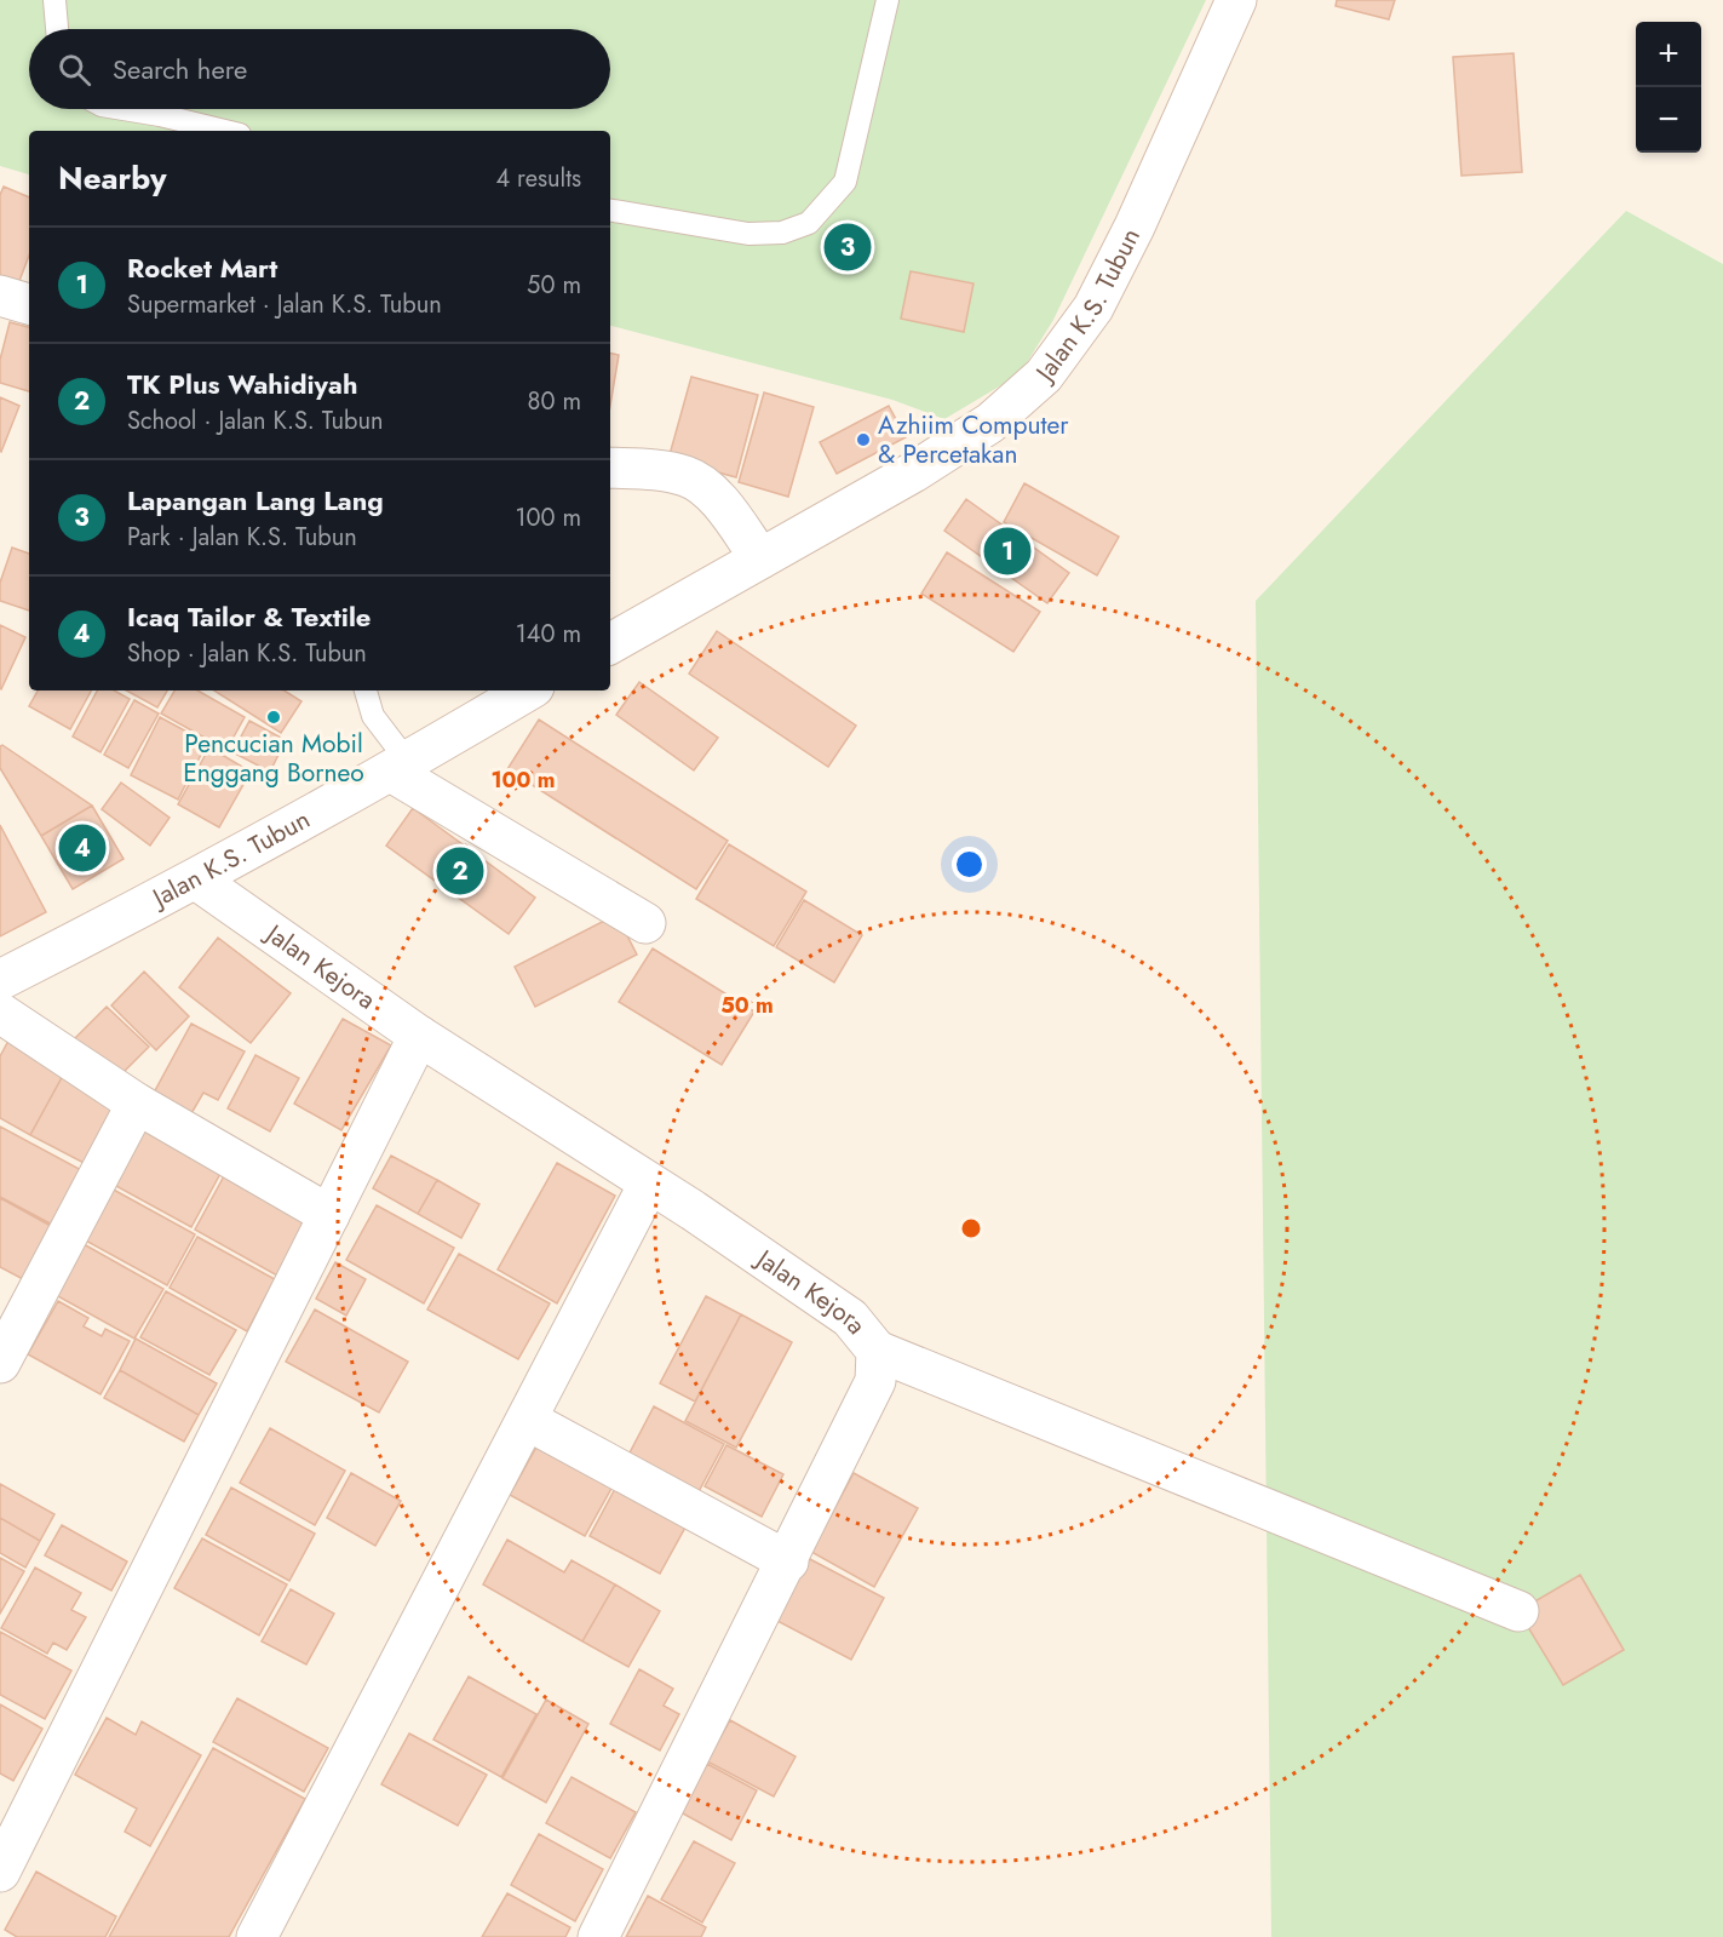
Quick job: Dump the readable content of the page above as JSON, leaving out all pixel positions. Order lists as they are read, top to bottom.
{
  "streets": {
    "street": ["Jalan K.S. Tubun", "Jalan Kejora"]
  },
  "crossings": [
    ["Jalan K.S. Tubun", "Jalan Kejora"]
  ],
  "places": ["Azhiim Computer & Percetakan", "Pencucian Mobil Enggang Borneo"],
  "page": {
    "map_buttons": ["+", "−"],
    "search": "Search here",
    "heading": ["Nearby", "4 results"],
    "pins": [
      "3",
      "1",
      "4",
      "2"
    ],
    "list": [
      {
        "mark": "1",
        "name": "Rocket Mart",
        "note": "Supermarket · Jalan K.S. Tubun",
        "value": "50 m"
      },
      {
        "mark": "2",
        "name": "TK Plus Wahidiyah",
        "note": "School · Jalan K.S. Tubun",
        "value": "80 m"
      },
      {
        "mark": "3",
        "name": "Lapangan Lang Lang",
        "note": "Park · Jalan K.S. Tubun",
        "value": "100 m"
      },
      {
        "mark": "4",
        "name": "Icaq Tailor & Textile",
        "note": "Shop · Jalan K.S. Tubun",
        "value": "140 m"
      }
    ]
  },
  "rings": ["100 m", "50 m"]
}
